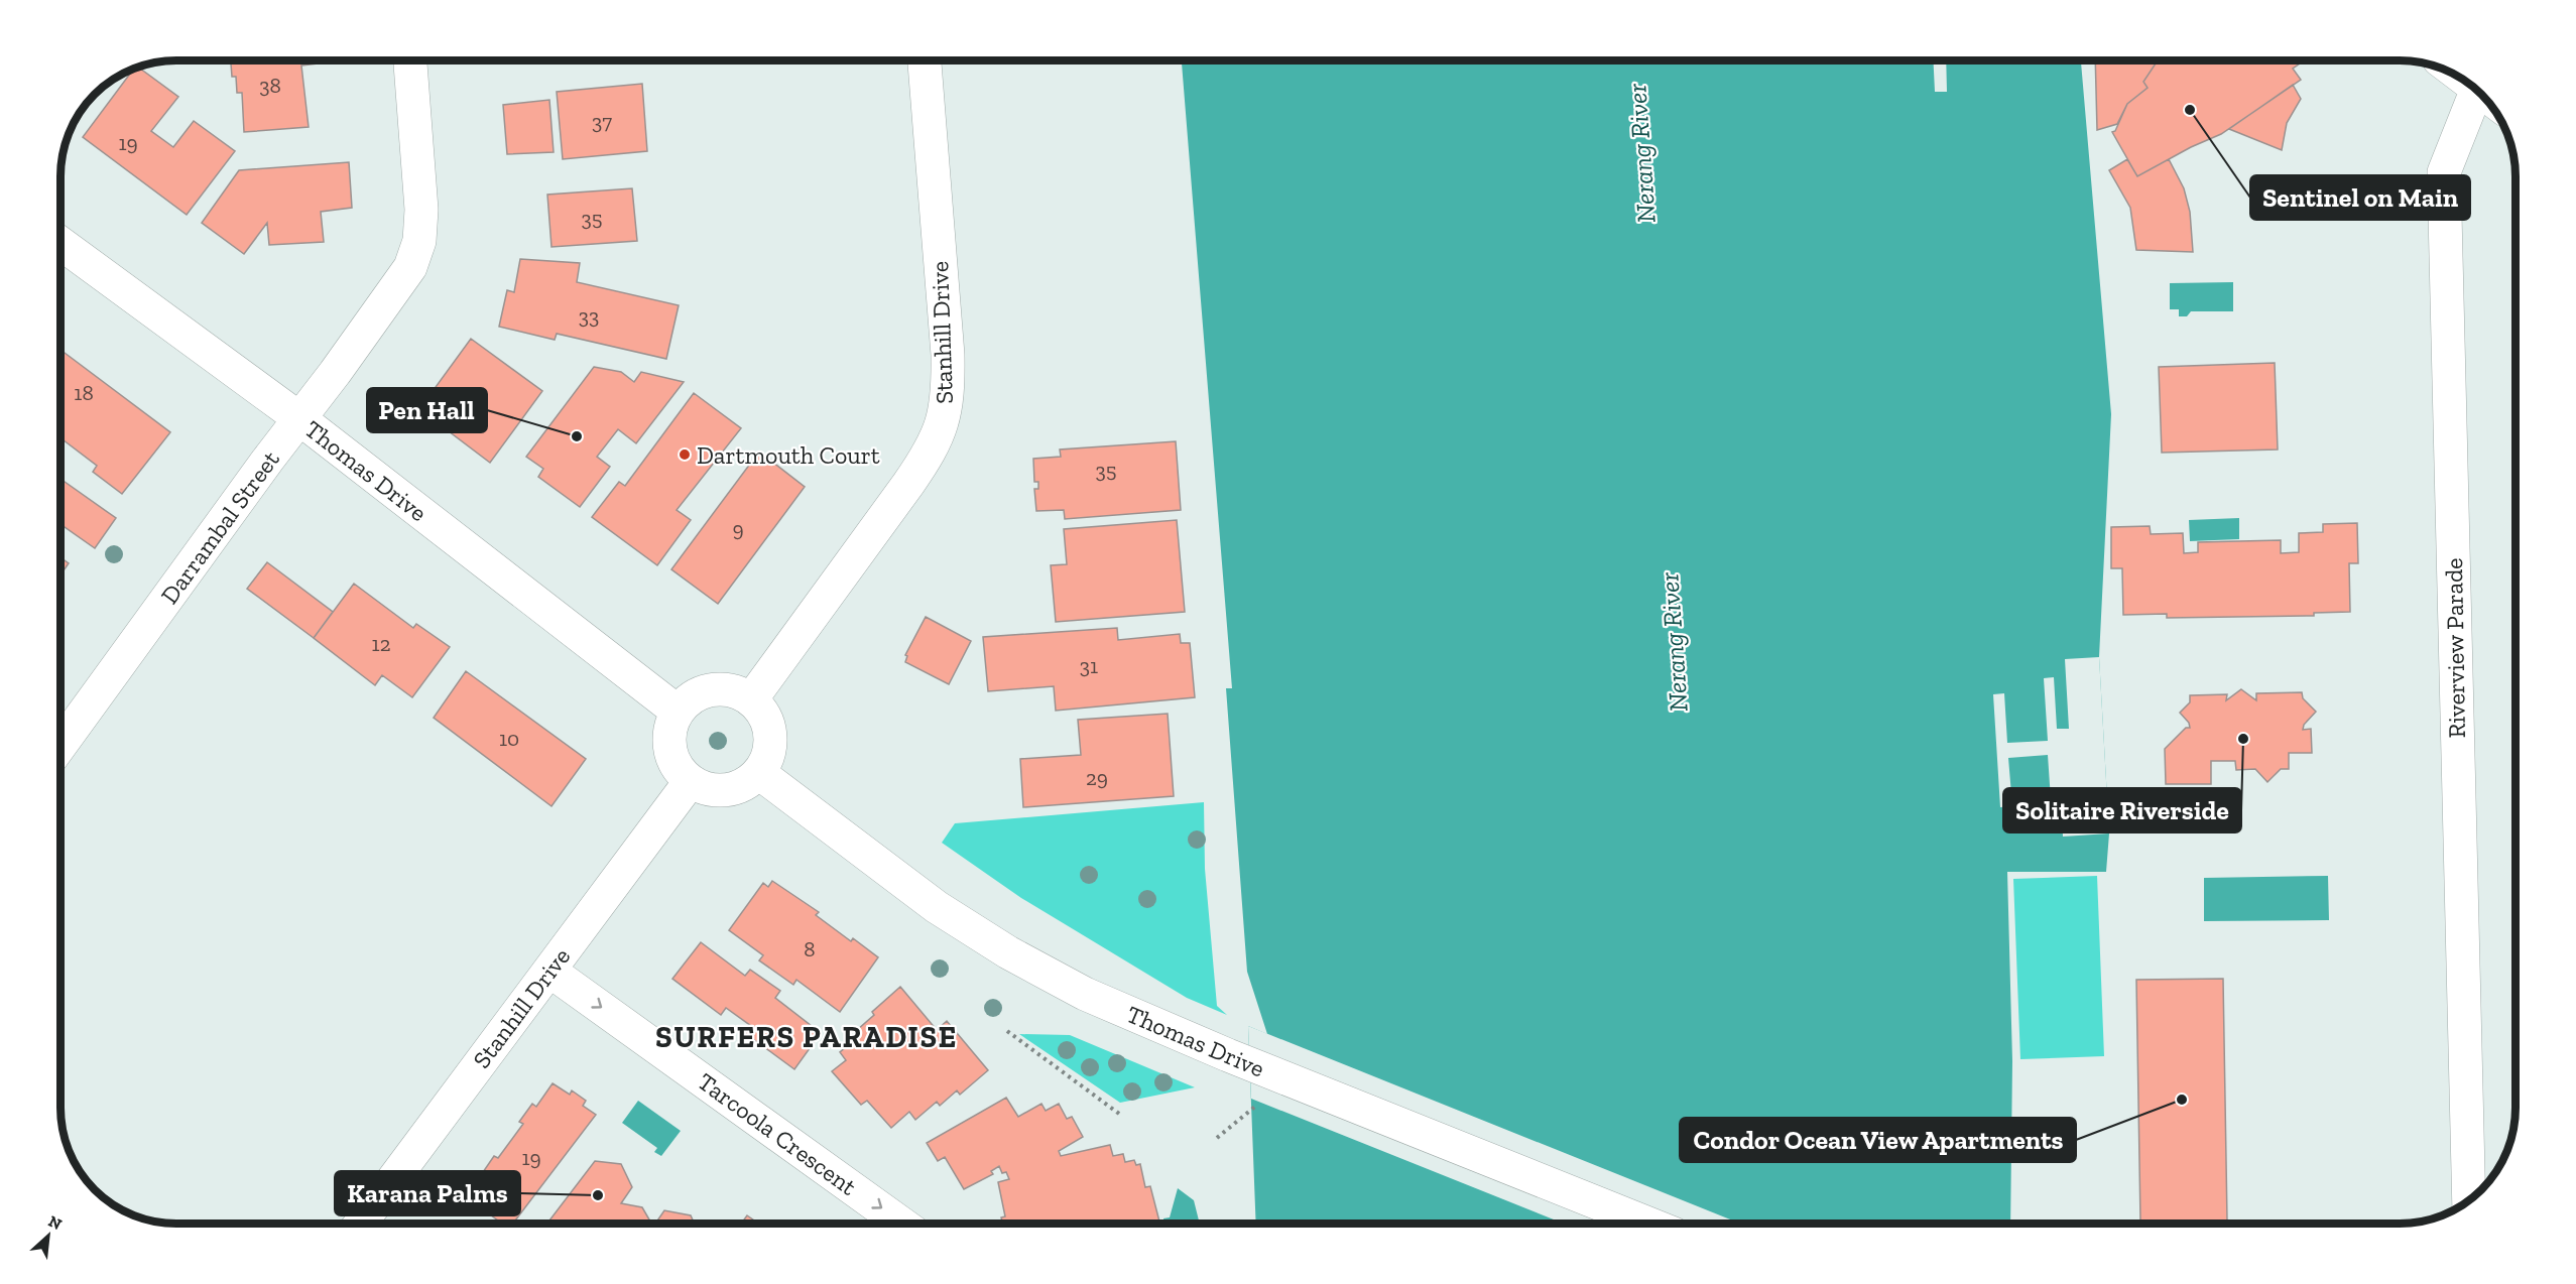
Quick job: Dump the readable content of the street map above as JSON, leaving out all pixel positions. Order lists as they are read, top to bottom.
{
  "streets": {
    "street": [
      "Stanhill Drive",
      "Thomas Drive",
      "Darrambal Street",
      "Riverview Parade",
      "Tarcoola Crescent"
    ]
  },
  "crossings": [
    ["Stanhill Drive", "Thomas Drive"],
    ["Stanhill Drive", "Tarcoola Crescent"],
    ["Thomas Drive", "Darrambal Street"]
  ],
  "one_way": ["Tarcoola Crescent"],
  "districts": ["SURFERS PARADISE"],
  "water": ["Nerang River"],
  "places": [
    "Sentinel on Main",
    "Pen Hall",
    "Dartmouth Court",
    "Solitaire Riverside",
    "Condor Ocean View Apartments",
    "Karana Palms"
  ],
  "house_numbers": [
    "38",
    "37",
    "19",
    "35",
    "33",
    "18",
    "35",
    "9",
    "12",
    "31",
    "10",
    "29",
    "8",
    "19"
  ],
  "north": "top right"
}
